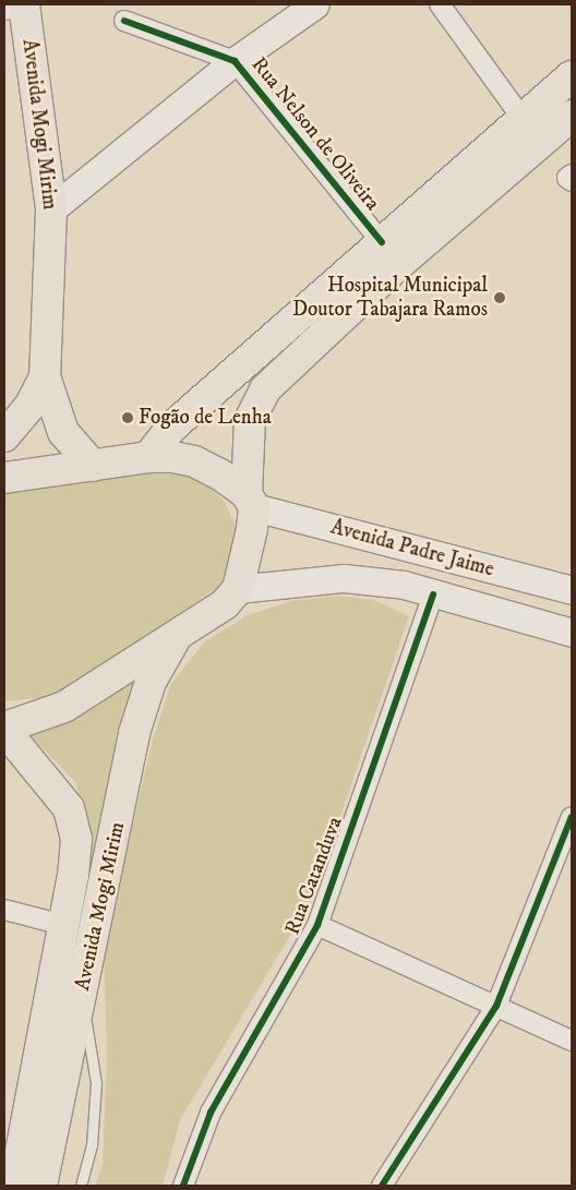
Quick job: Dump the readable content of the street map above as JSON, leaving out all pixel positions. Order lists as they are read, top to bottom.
{
  "streets": {
    "main road": ["Avenida Mogi Mirim", "Avenida Padre Jaime"],
    "street": ["Rua Nelson de Oliveira", "Rua Catanduva"]
  },
  "crossings": [
    ["Avenida Padre Jaime", "Rua Catanduva"]
  ],
  "places": ["Hospital Municipal Doutor Tabajara Ramos", "Fogão de Lenha"]
}
